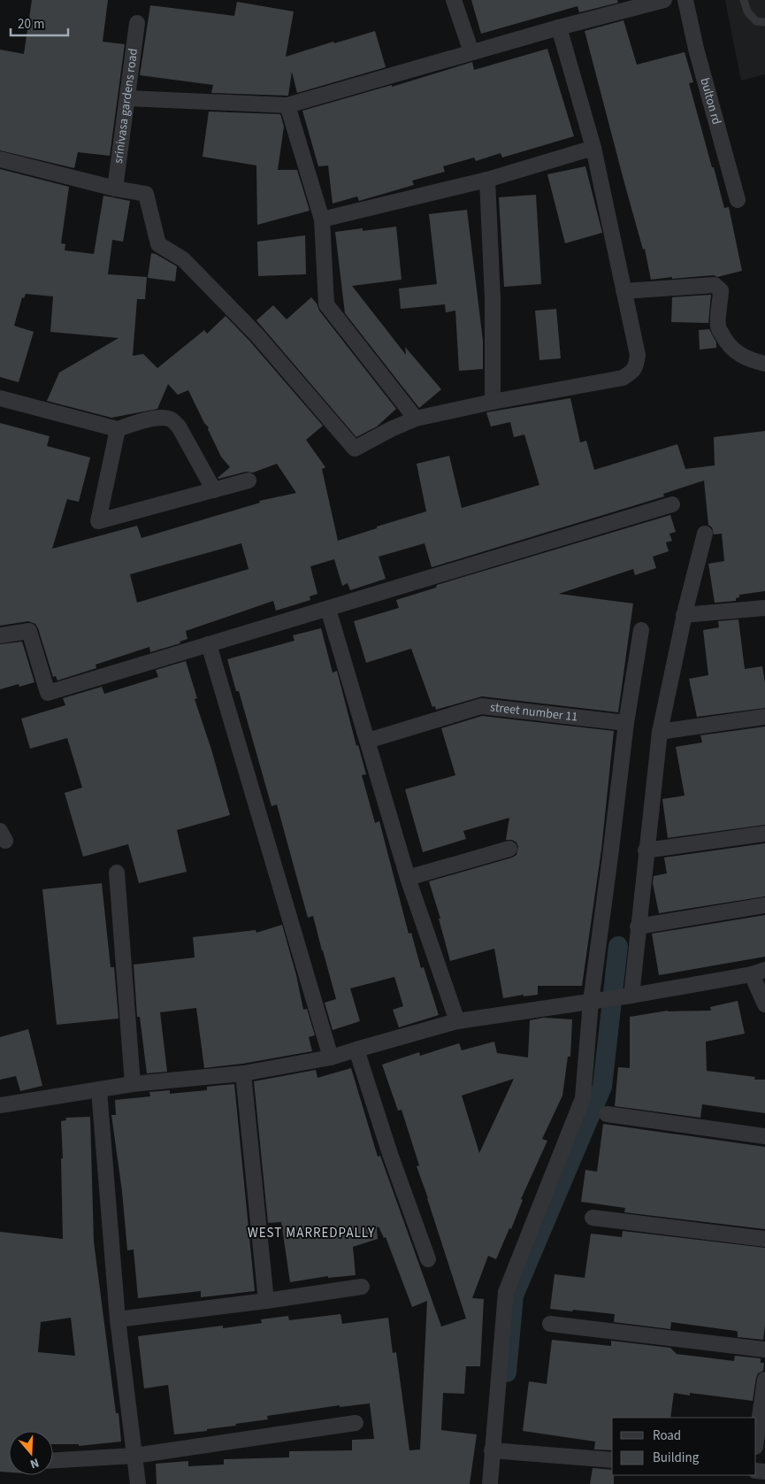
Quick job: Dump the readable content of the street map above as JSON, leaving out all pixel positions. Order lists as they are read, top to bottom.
{
  "streets": {
    "street": ["bulton rd", "srinivasa gardens road", "street number 11"]
  },
  "districts": ["WEST MARREDPALLY"],
  "legend": ["Road", "Building"],
  "scale_bar": "20 m",
  "north": "bottom"
}
